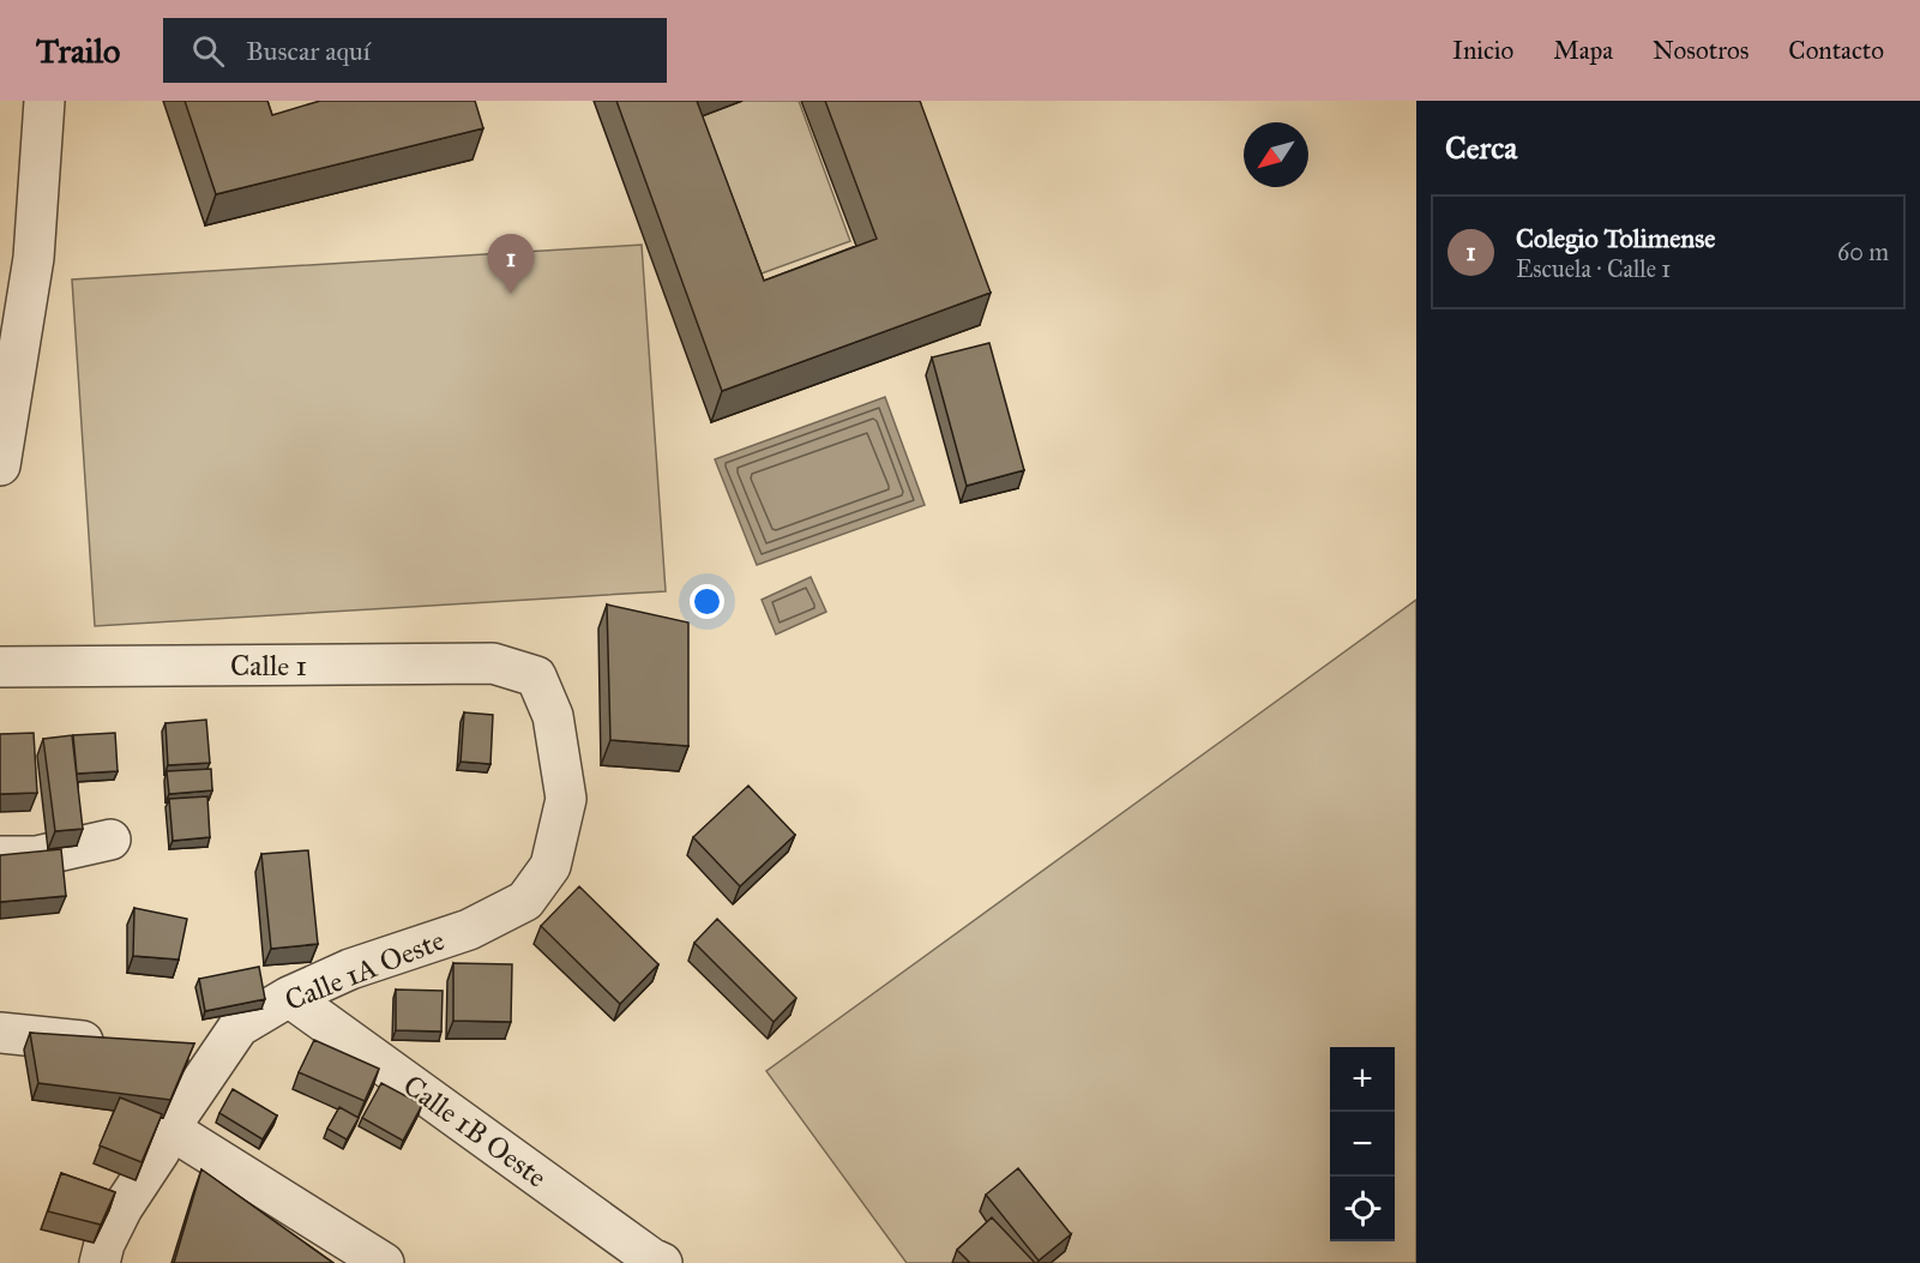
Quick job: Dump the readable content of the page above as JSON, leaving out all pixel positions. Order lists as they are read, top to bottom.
{
  "streets": {
    "street": ["Calle 1", "Calle 1A Oeste", "Calle 1B Oeste"]
  },
  "crossings": [
    ["Calle 1", "Calle 1A Oeste"],
    ["Calle 1A Oeste", "Calle 1B Oeste"]
  ],
  "north": "bottom left",
  "page": {
    "header": "Trailo",
    "search": "Buscar aquí",
    "nav": [
      "Inicio",
      "Mapa",
      "Nosotros",
      "Contacto"
    ],
    "heading": "Cerca",
    "list": [
      {
        "mark": "1",
        "name": "Colegio Tolimense",
        "note": "Escuela · Calle 1",
        "value": "60 m"
      }
    ],
    "pins": "1",
    "map_buttons": ["+", "−"]
  }
}
